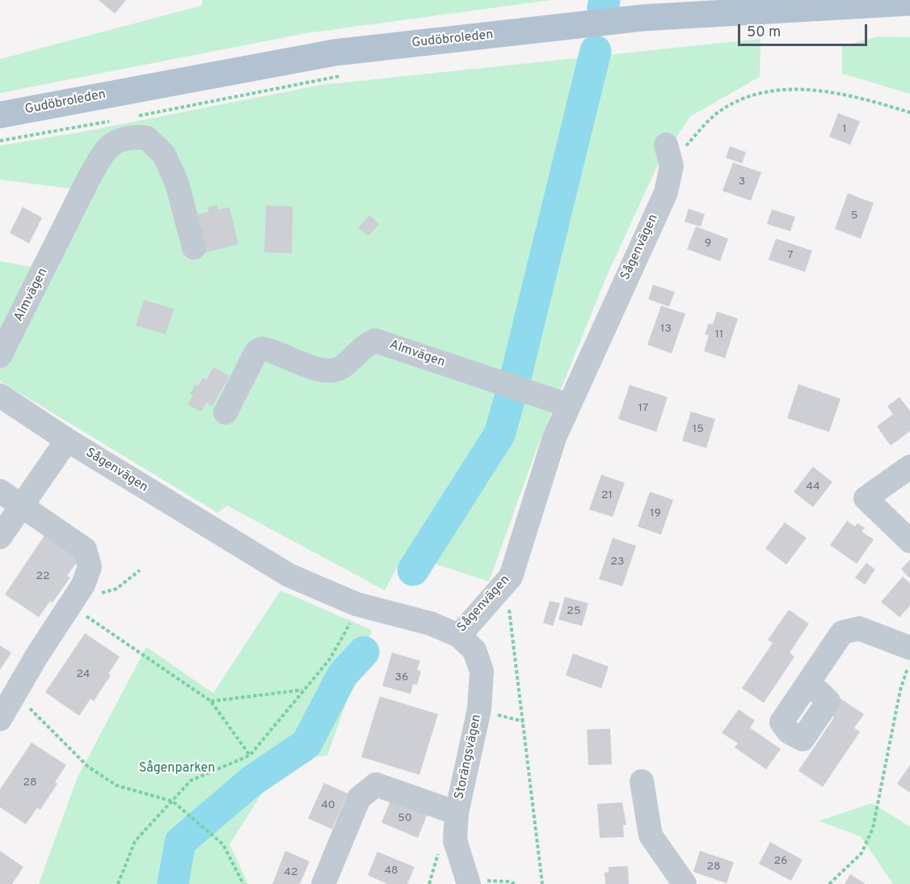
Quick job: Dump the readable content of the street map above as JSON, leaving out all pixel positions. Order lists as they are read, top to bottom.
{
  "streets": {
    "main road": ["Gudöbroleden"],
    "street": ["Sågenvägen", "Almvägen", "Storängsvägen"]
  },
  "crossings": [
    ["Sågenvägen", "Almvägen"],
    ["Sågenvägen", "Storängsvägen"]
  ],
  "parks": ["Sågenparken"],
  "house_numbers": [
    "1",
    "3",
    "5",
    "9",
    "7",
    "13",
    "11",
    "17",
    "15",
    "44",
    "21",
    "19",
    "23",
    "22",
    "25",
    "24",
    "36",
    "28",
    "40",
    "50",
    "26",
    "28",
    "48",
    "42"
  ],
  "scale_bar": "50 m"
}
